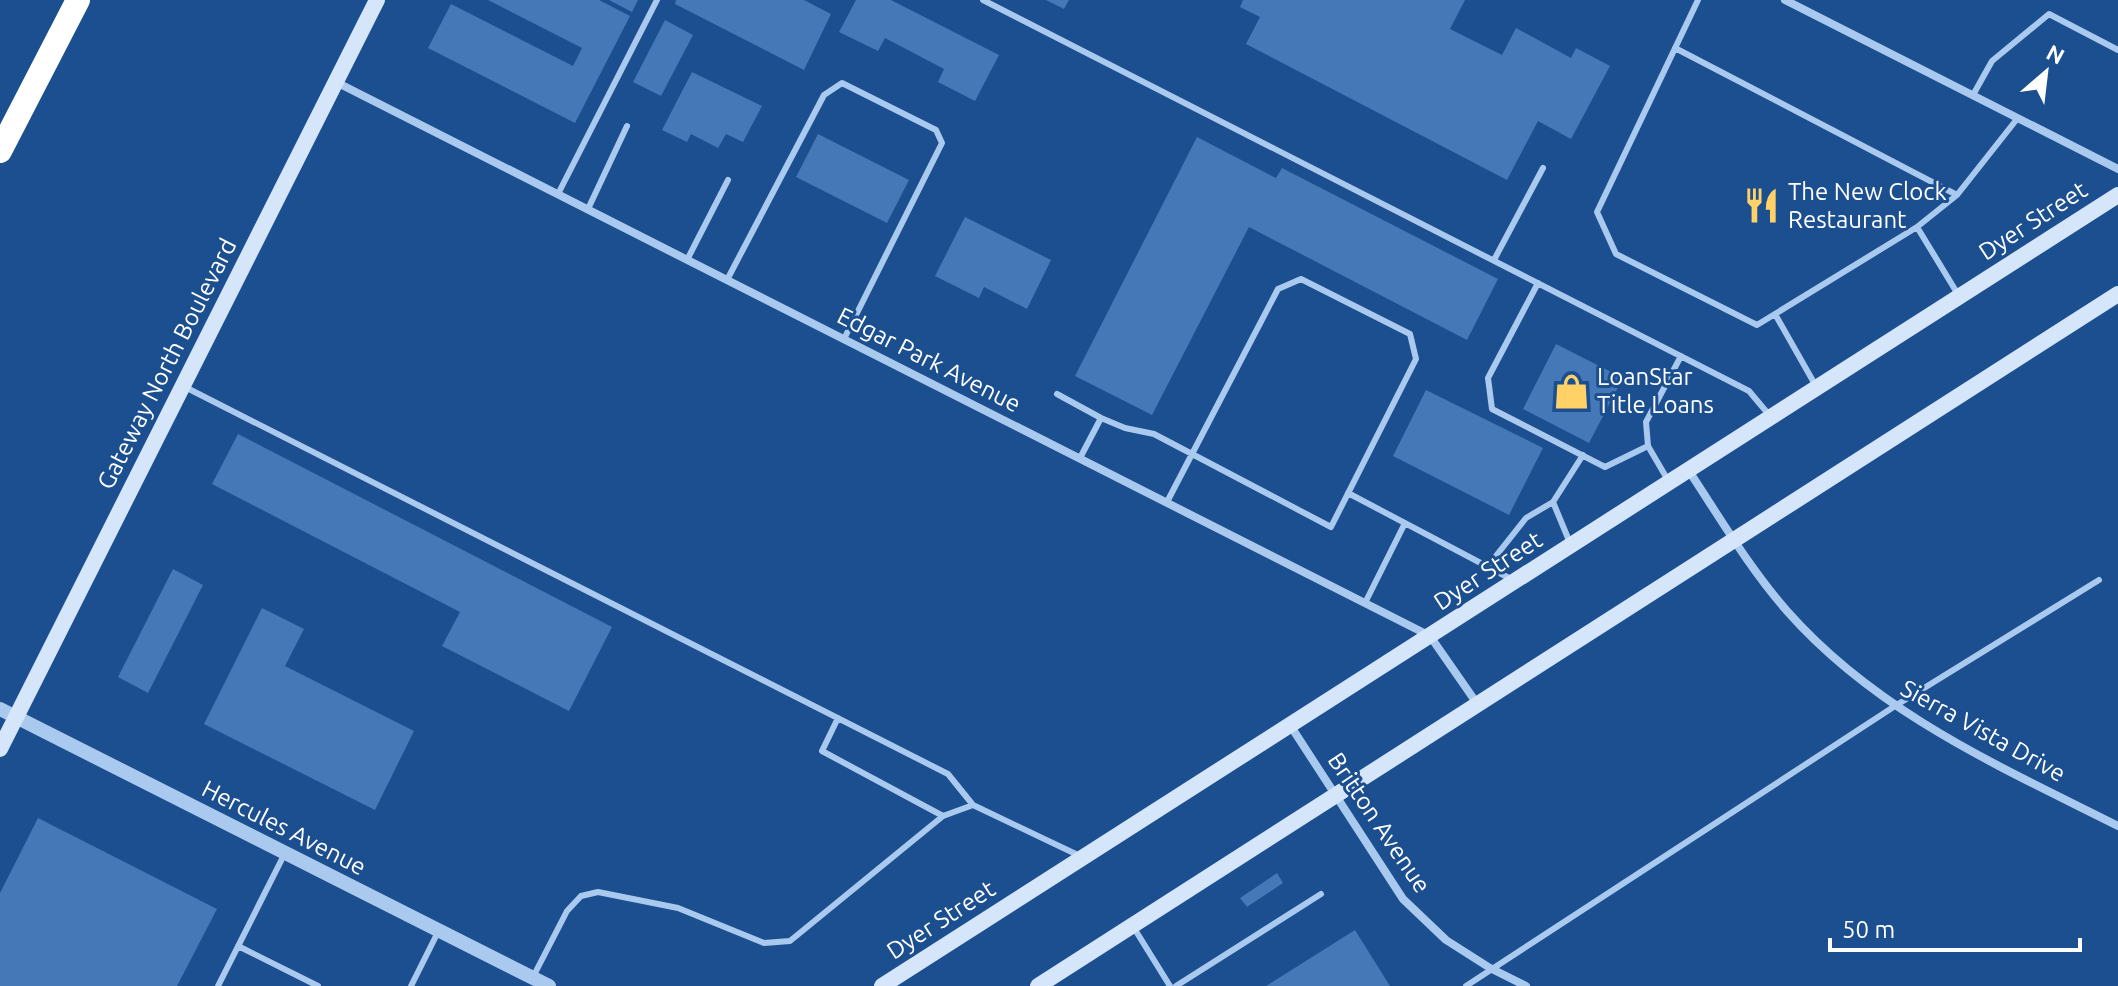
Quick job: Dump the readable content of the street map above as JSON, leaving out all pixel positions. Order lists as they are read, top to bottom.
{
  "streets": {
    "main road": ["Dyer Street", "Gateway North Boulevard"],
    "street": [
      "Edgar Park Avenue",
      "Sierra Vista Drive",
      "Britton Avenue",
      "Hercules Avenue"
    ]
  },
  "crossings": [
    ["Dyer Street", "Edgar Park Avenue"],
    ["Dyer Street", "Sierra Vista Drive"],
    ["Dyer Street", "Britton Avenue"],
    ["Edgar Park Avenue", "Gateway North Boulevard"],
    ["Gateway North Boulevard", "Hercules Avenue"]
  ],
  "places": {
    "restaurant": ["The New Clock Restaurant"],
    "shop": ["LoanStar Title Loans"]
  },
  "scale_bar": "50 m",
  "north": "top right"
}
